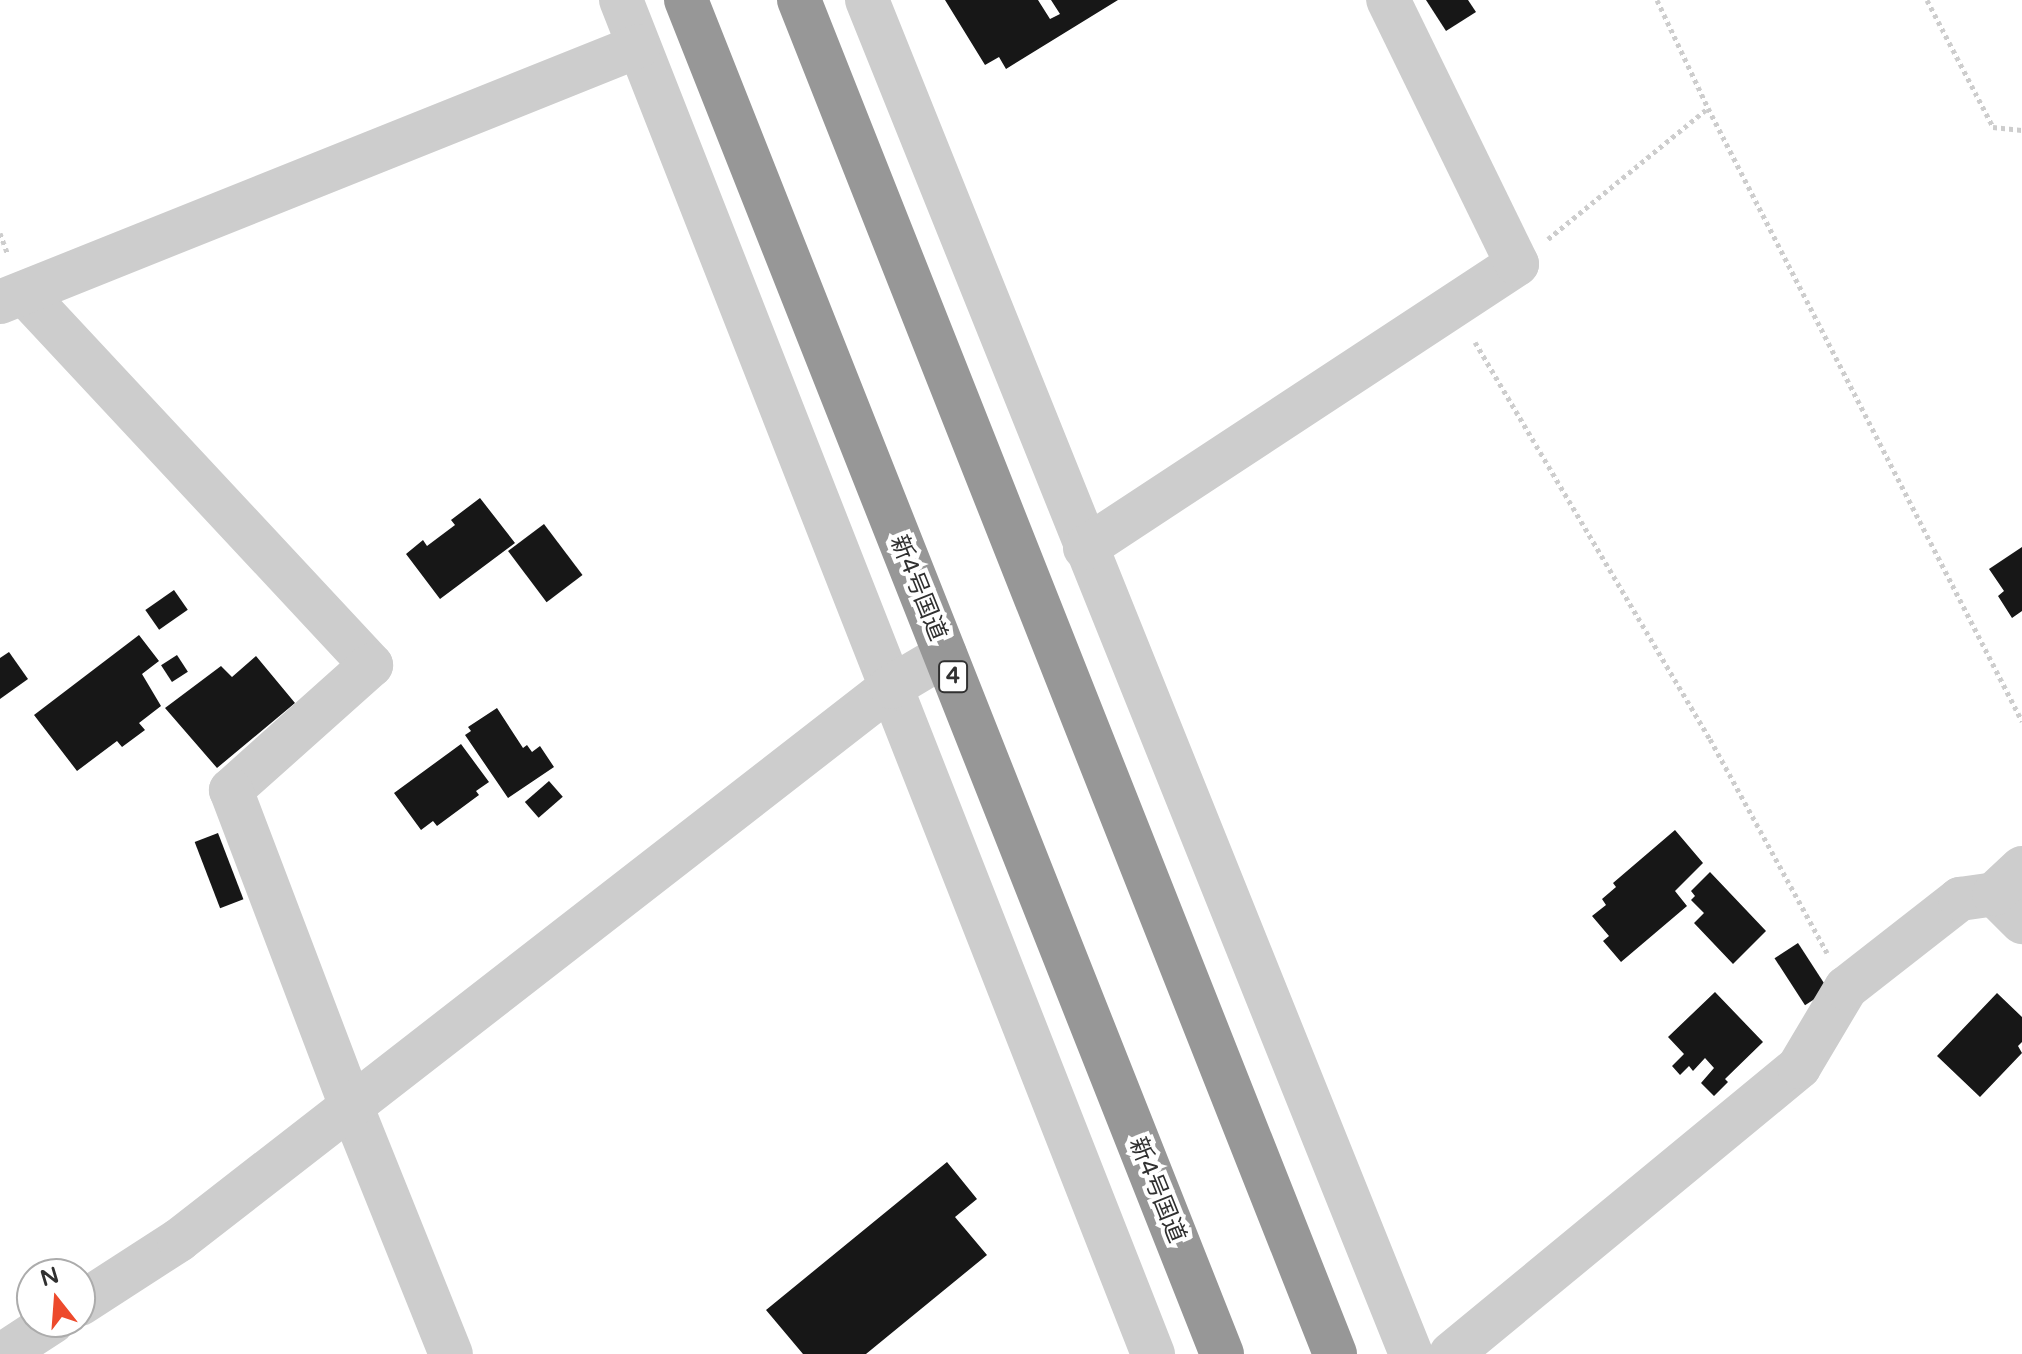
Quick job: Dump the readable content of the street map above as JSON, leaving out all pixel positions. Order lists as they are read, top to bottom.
{
  "streets": {
    "highway": ["新4号国道", "4"]
  },
  "north": "top"
}
